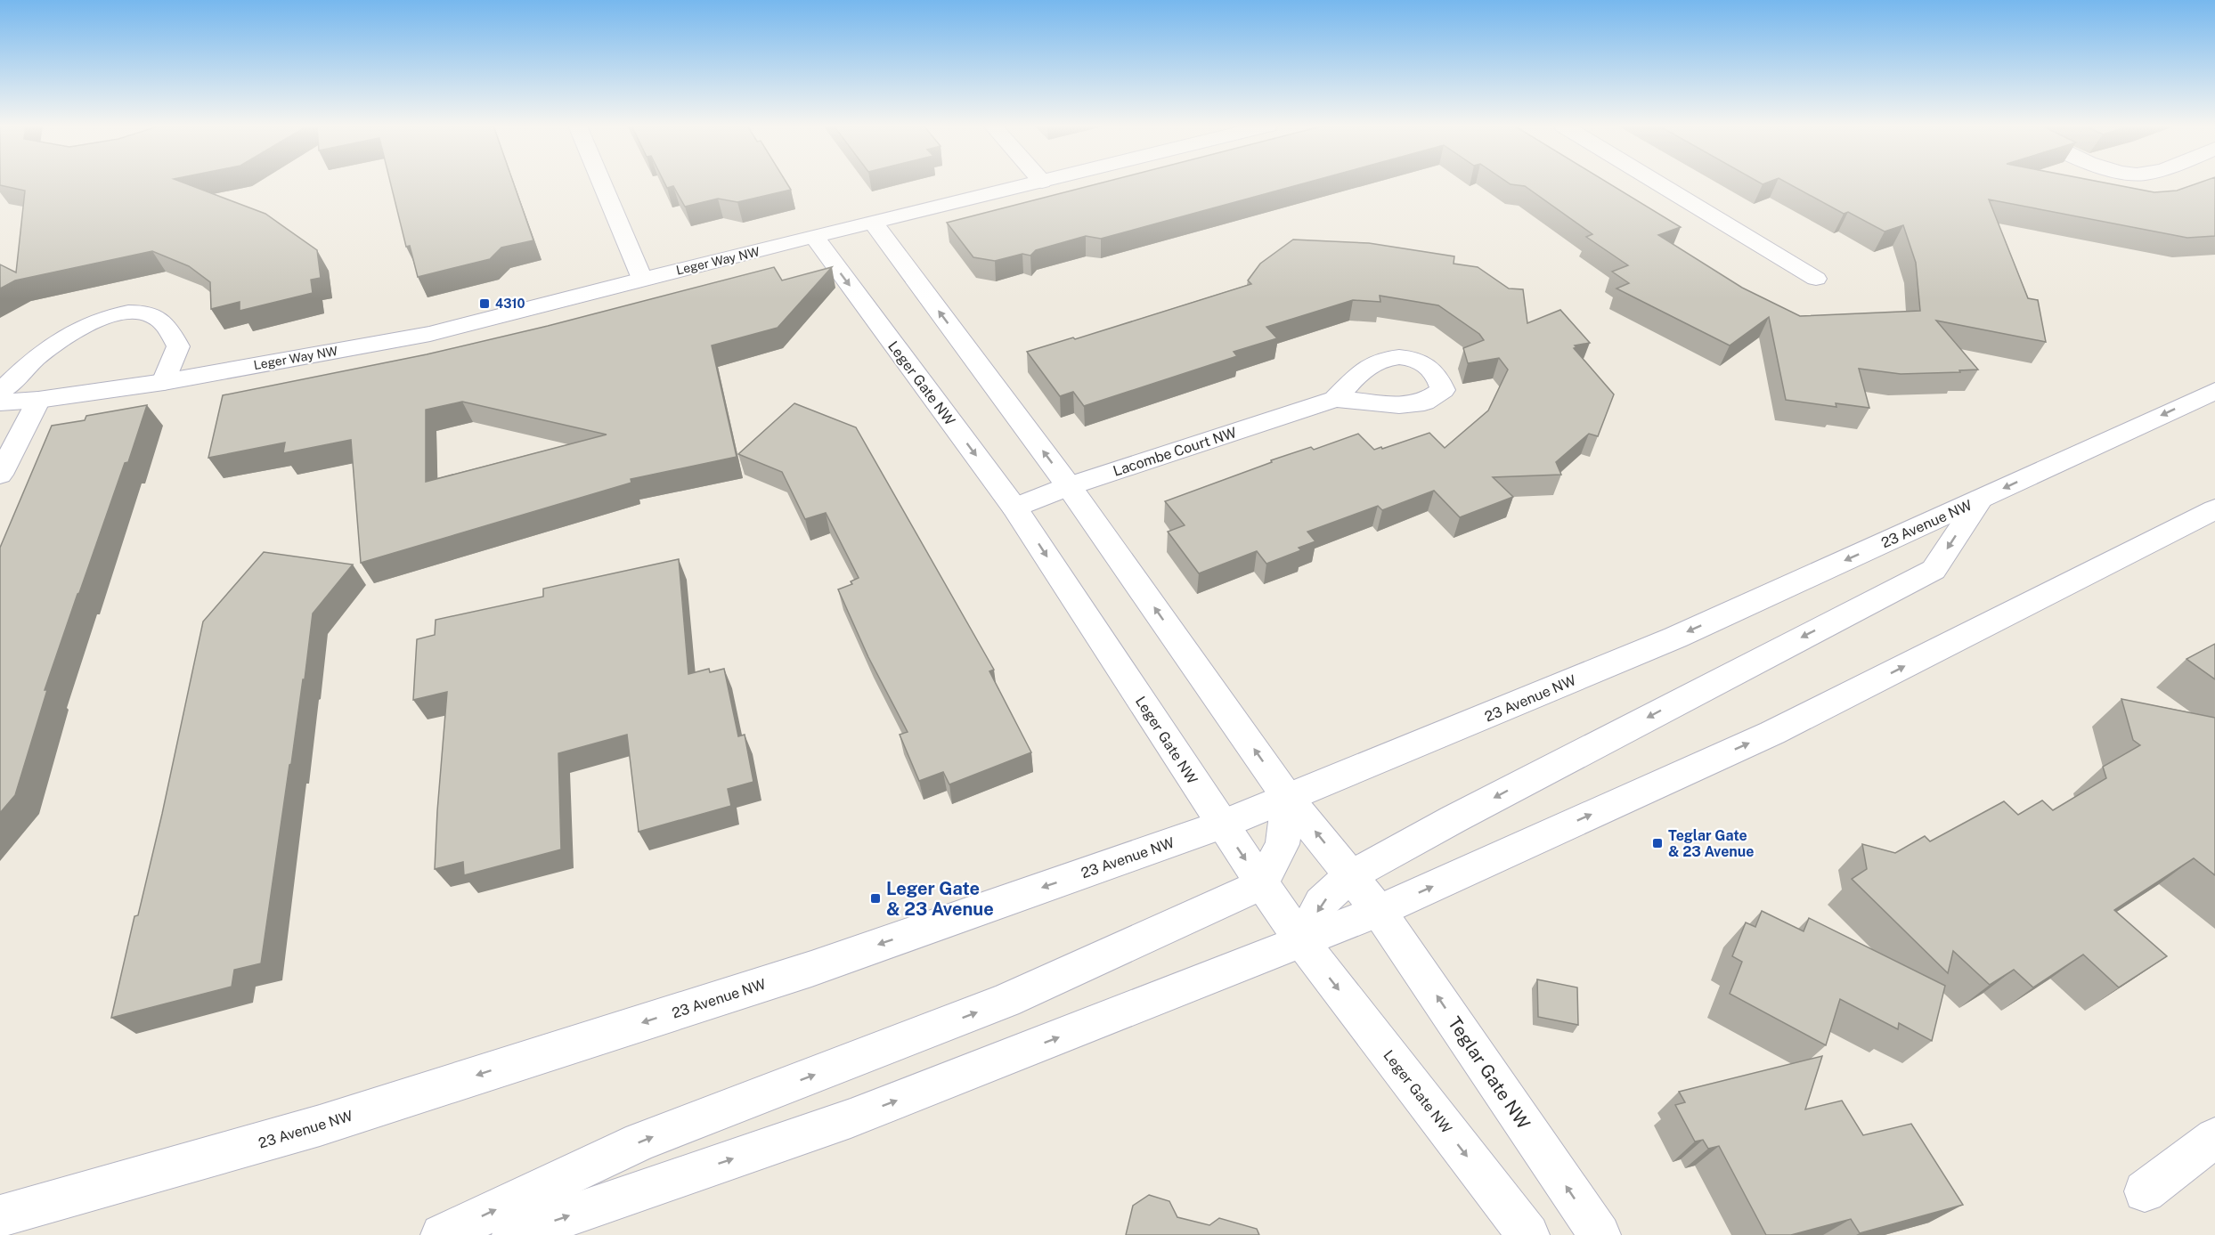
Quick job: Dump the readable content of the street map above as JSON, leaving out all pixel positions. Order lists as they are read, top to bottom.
{
  "streets": {
    "street": [
      "Leger Way NW",
      "Leger Gate NW",
      "Lacombe Court NW",
      "23 Avenue NW",
      "Teglar Gate NW"
    ]
  },
  "crossings": [
    ["Leger Way NW", "Leger Gate NW"],
    ["Leger Gate NW", "Lacombe Court NW"],
    ["Leger Gate NW", "23 Avenue NW"]
  ],
  "one_way": ["Teglar Gate NW"],
  "places": {
    "transit": ["4310", "Teglar Gate & 23 Avenue", "Leger Gate & 23 Avenue"]
  }
}
